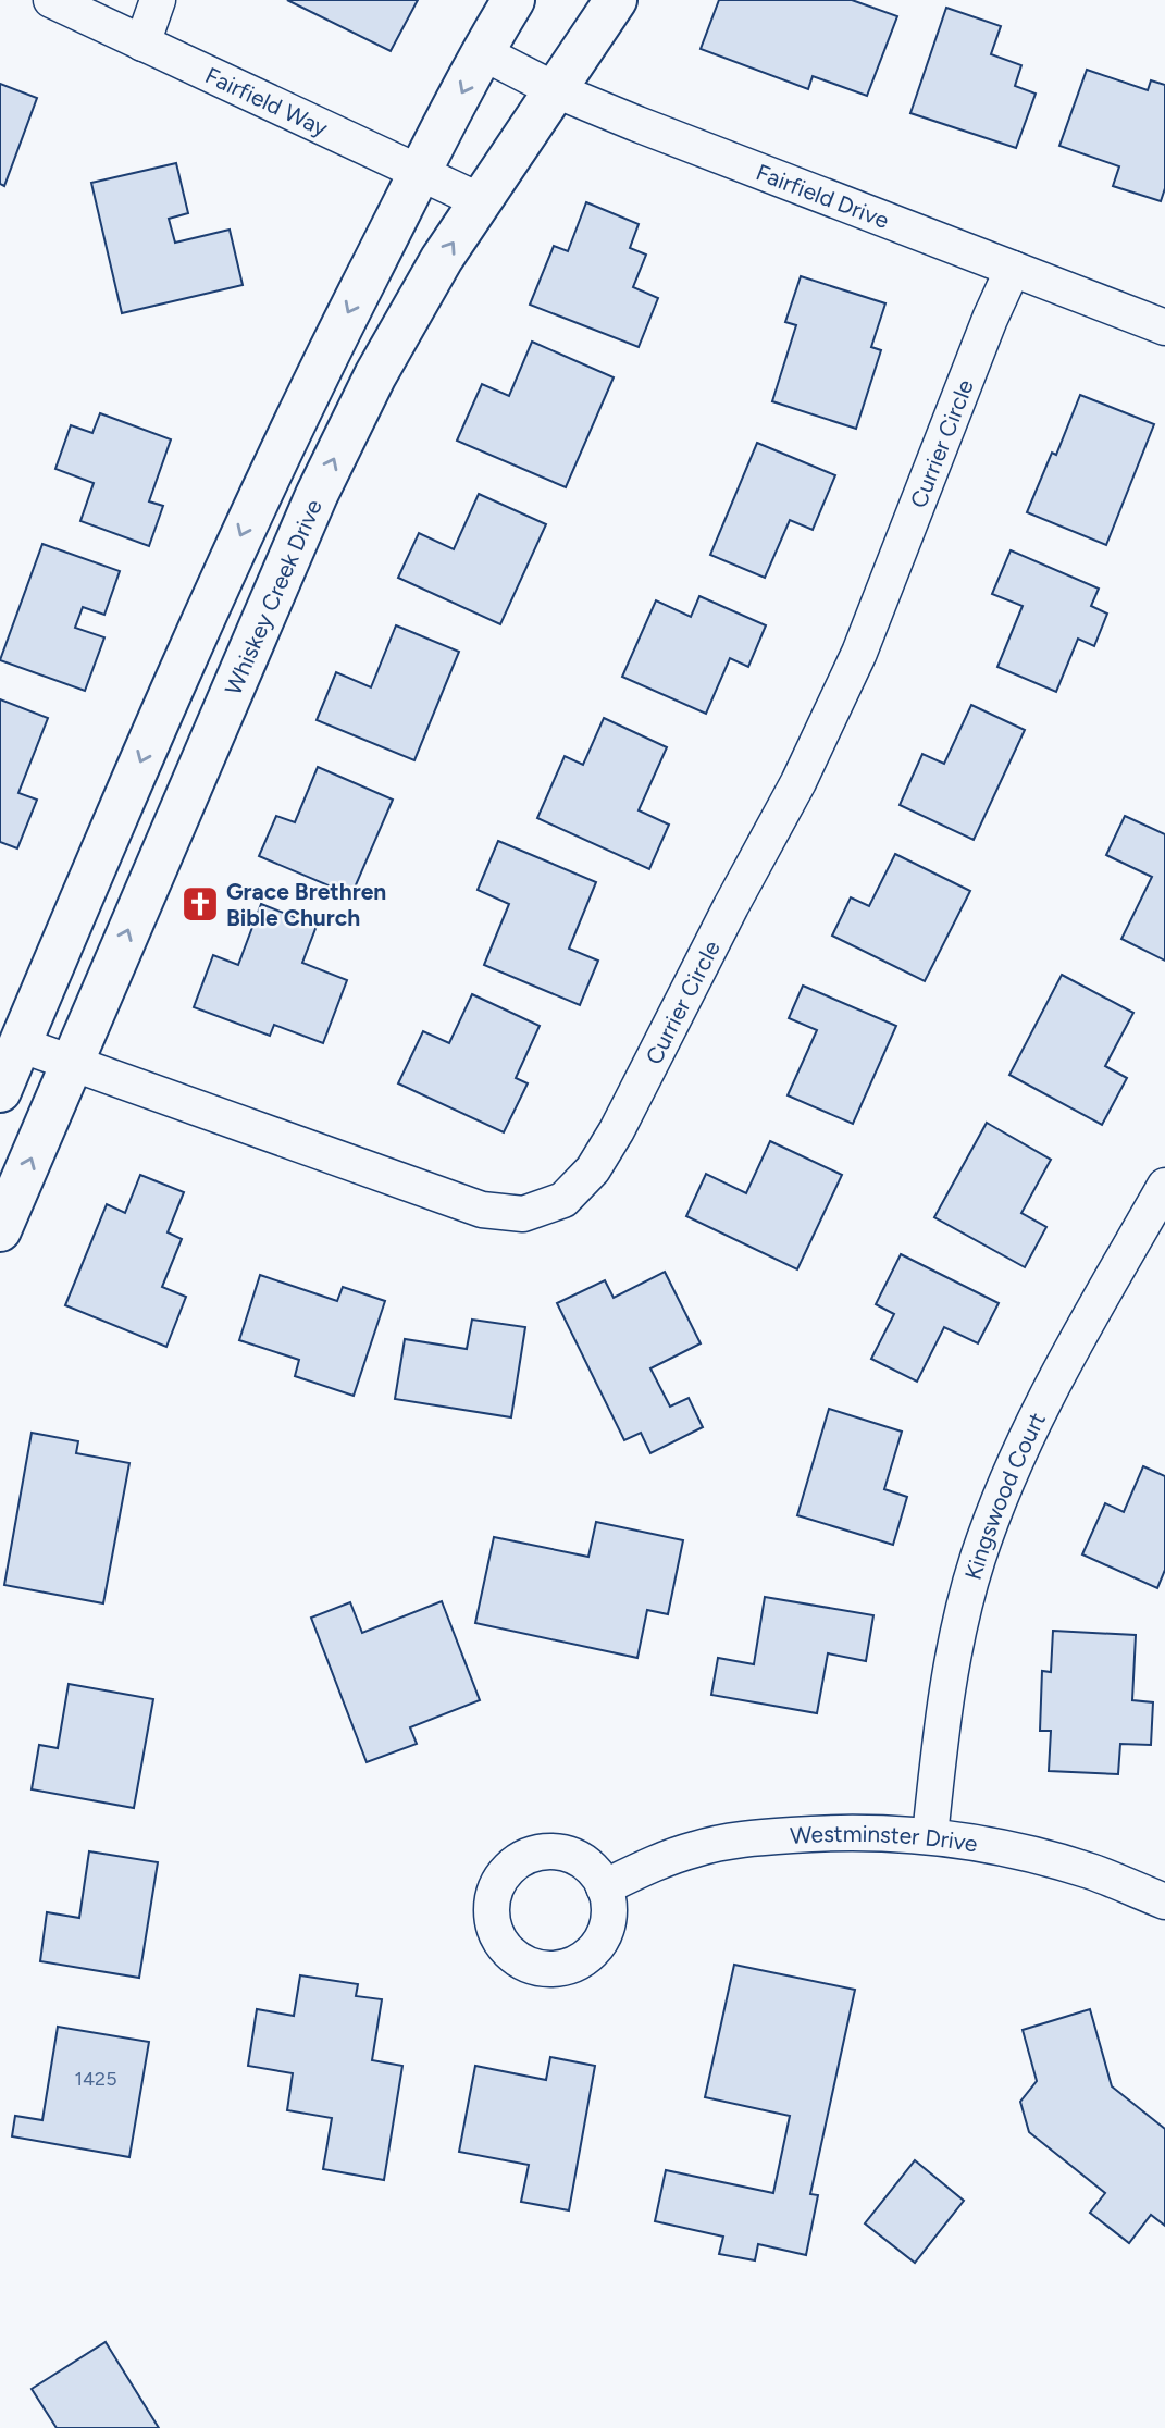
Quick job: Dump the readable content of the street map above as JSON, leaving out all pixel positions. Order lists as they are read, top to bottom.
{
  "streets": {
    "street": [
      "Fairfield Way",
      "Fairfield Drive",
      "Currier Circle",
      "Whiskey Creek Drive",
      "Kingswood Court",
      "Westminster Drive"
    ]
  },
  "crossings": [
    ["Fairfield Way", "Whiskey Creek Drive"],
    ["Fairfield Drive", "Currier Circle"],
    ["Fairfield Drive", "Whiskey Creek Drive"],
    ["Currier Circle", "Whiskey Creek Drive"],
    ["Kingswood Court", "Westminster Drive"]
  ],
  "places": {
    "church": ["Grace Brethren Bible Church"]
  },
  "house_numbers": ["1425"]
}
